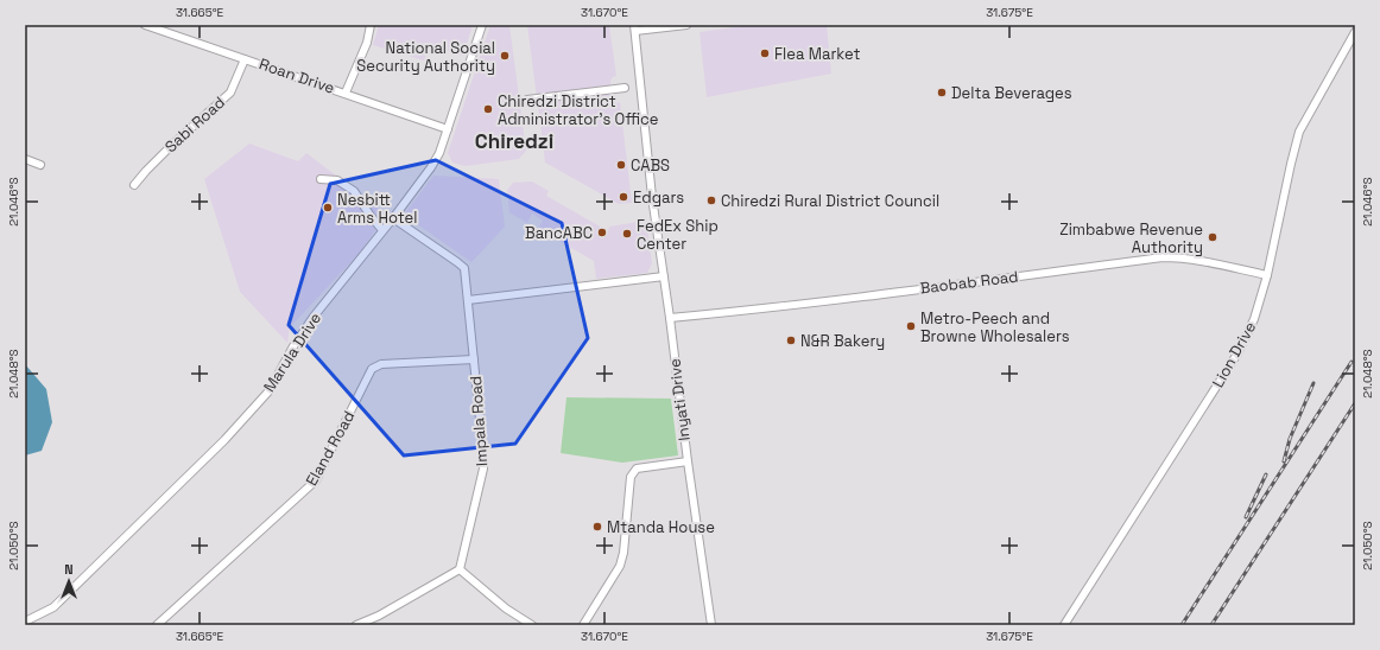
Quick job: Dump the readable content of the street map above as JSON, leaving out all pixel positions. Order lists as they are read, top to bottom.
{
  "streets": {
    "street": [
      "Roan Drive",
      "Sabi Road",
      "Baobab Road",
      "Marula Drive",
      "Lion Drive",
      "Inyati Drive",
      "Impala Road",
      "Eland Road"
    ]
  },
  "crossings": [
    ["Roan Drive", "Sabi Road"],
    ["Roan Drive", "Marula Drive"],
    ["Baobab Road", "Lion Drive"],
    ["Baobab Road", "Inyati Drive"],
    ["Marula Drive", "Impala Road"],
    ["Impala Road", "Eland Road"]
  ],
  "districts": ["Chiredzi"],
  "places": [
    "Flea Market",
    "National Social Security Authority",
    "Delta Beverages",
    "Chiredzi District Administrator's Office",
    "CABS",
    "Edgars",
    "Chiredzi Rural District Council",
    "Nesbitt Arms Hotel",
    "BancABC",
    "FedEx Ship Center",
    "Zimbabwe Revenue Authority",
    "Metro-Peech and Browne Wholesalers",
    "N&R Bakery",
    "Mtanda House"
  ],
  "north": "top",
  "coordinates": [
    "31.665°E",
    "31.670°E",
    "31.675°E",
    "21.046°S",
    "21.048°S",
    "21.050°S"
  ]
}
